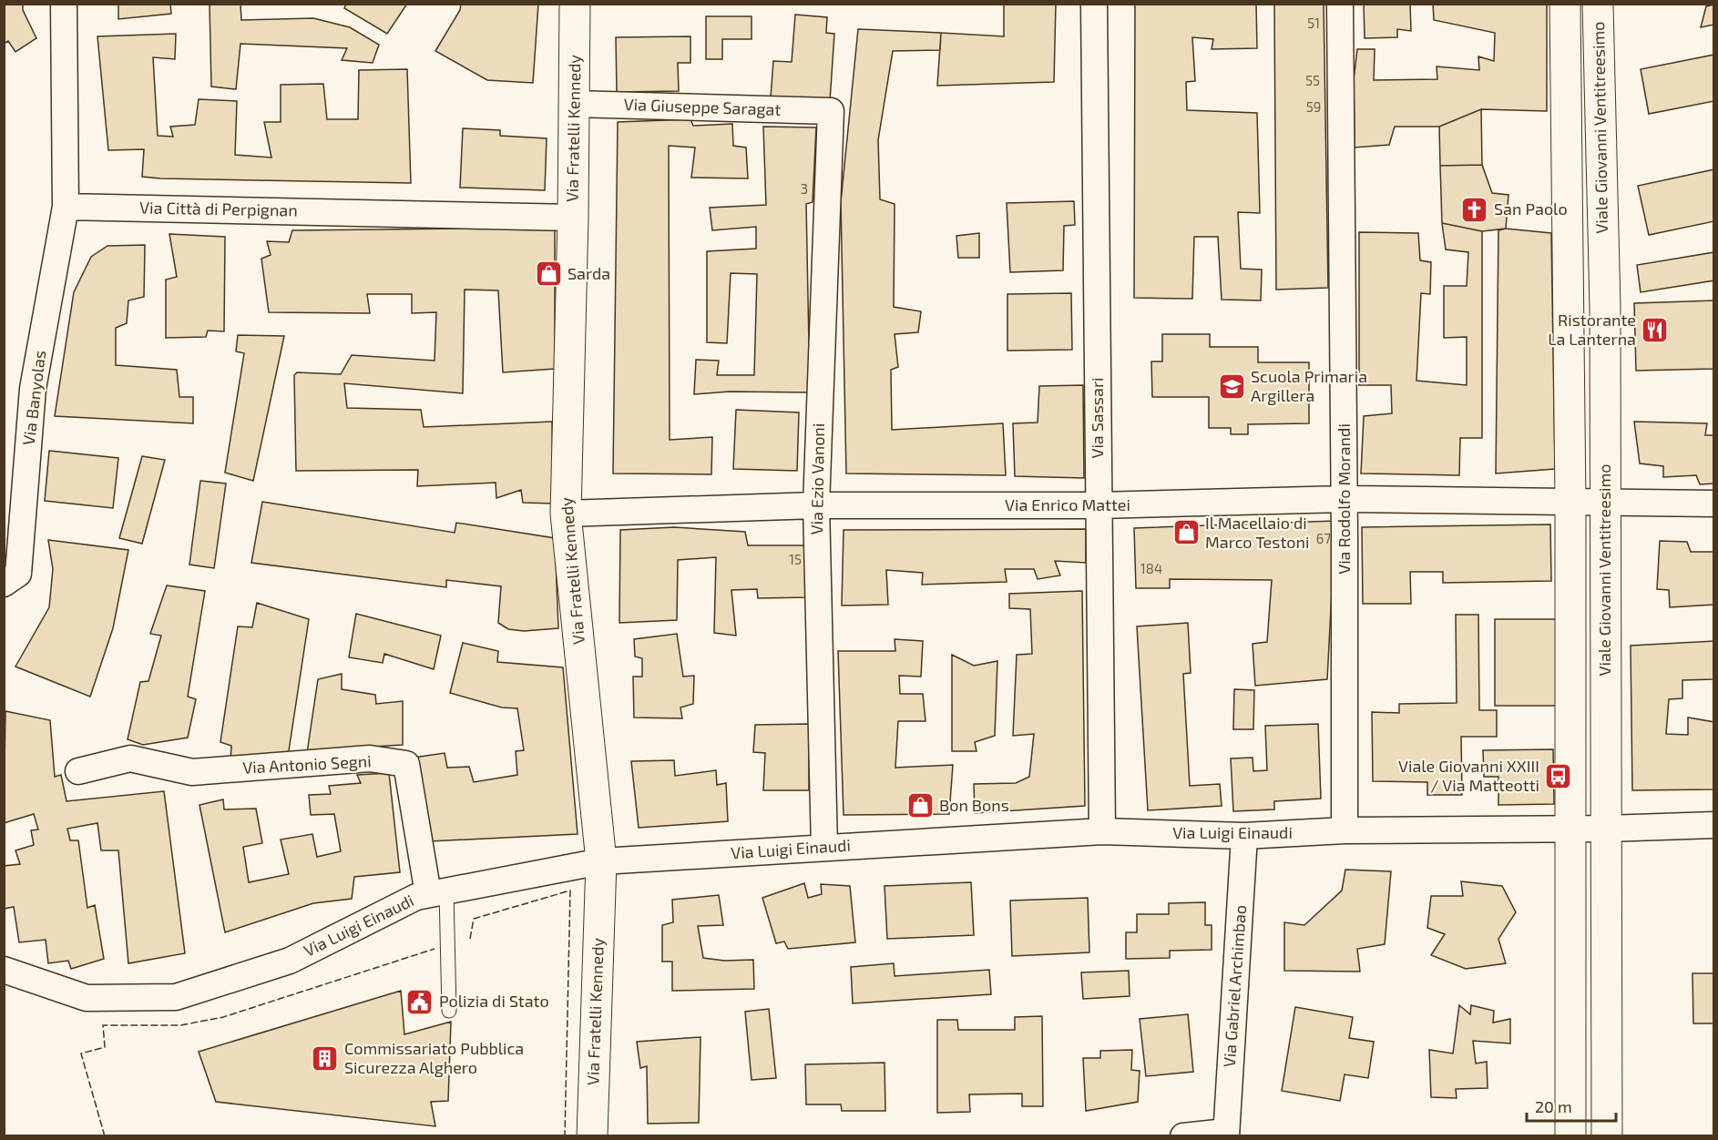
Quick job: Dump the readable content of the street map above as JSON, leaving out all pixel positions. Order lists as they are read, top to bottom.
{
  "streets": {
    "main road": ["Viale Giovanni Ventitreesimo", "Via Fratelli Kennedy"],
    "street": [
      "Via Giuseppe Saragat",
      "Via Città di Perpignan",
      "Via Banyolas",
      "Via Sassari",
      "Via Ezio Vanoni",
      "Via Rodolfo Morandi",
      "Via Enrico Mattei",
      "Via Antonio Segni",
      "Via Luigi Einaudi",
      "Via Gabriel Archimbao"
    ]
  },
  "crossings": [
    ["Via Giuseppe Saragat", "Via Fratelli Kennedy"],
    ["Via Giuseppe Saragat", "Via Ezio Vanoni"],
    ["Viale Giovanni Ventitreesimo", "Via Enrico Mattei"],
    ["Viale Giovanni Ventitreesimo", "Via Luigi Einaudi"],
    ["Via Fratelli Kennedy", "Via Città di Perpignan"],
    ["Via Fratelli Kennedy", "Via Enrico Mattei"],
    ["Via Fratelli Kennedy", "Via Luigi Einaudi"],
    ["Via Città di Perpignan", "Via Banyolas"],
    ["Via Sassari", "Via Enrico Mattei"],
    ["Via Sassari", "Via Luigi Einaudi"],
    ["Via Ezio Vanoni", "Via Enrico Mattei"],
    ["Via Ezio Vanoni", "Via Luigi Einaudi"],
    ["Via Rodolfo Morandi", "Via Enrico Mattei"],
    ["Via Rodolfo Morandi", "Via Luigi Einaudi"],
    ["Via Antonio Segni", "Via Luigi Einaudi"],
    ["Via Luigi Einaudi", "Via Gabriel Archimbao"]
  ],
  "places": {
    "church": ["San Paolo"],
    "shop": ["Sarda", "Il Macellaio di Marco Testoni", "Bon Bons"],
    "restaurant": ["Ristorante La Lanterna"],
    "school or university": ["Scuola Primaria Argillera"],
    "bus stop": ["Viale Giovanni XXIII / Via Matteotti"],
    "public building": ["Polizia di Stato"],
    "building": ["Commissariato Pubblica Sicurezza Alghero"]
  },
  "house_numbers": [
    "51",
    "55",
    "59",
    "3",
    "67",
    "15",
    "184"
  ],
  "scale_bar": "20 m"
}
